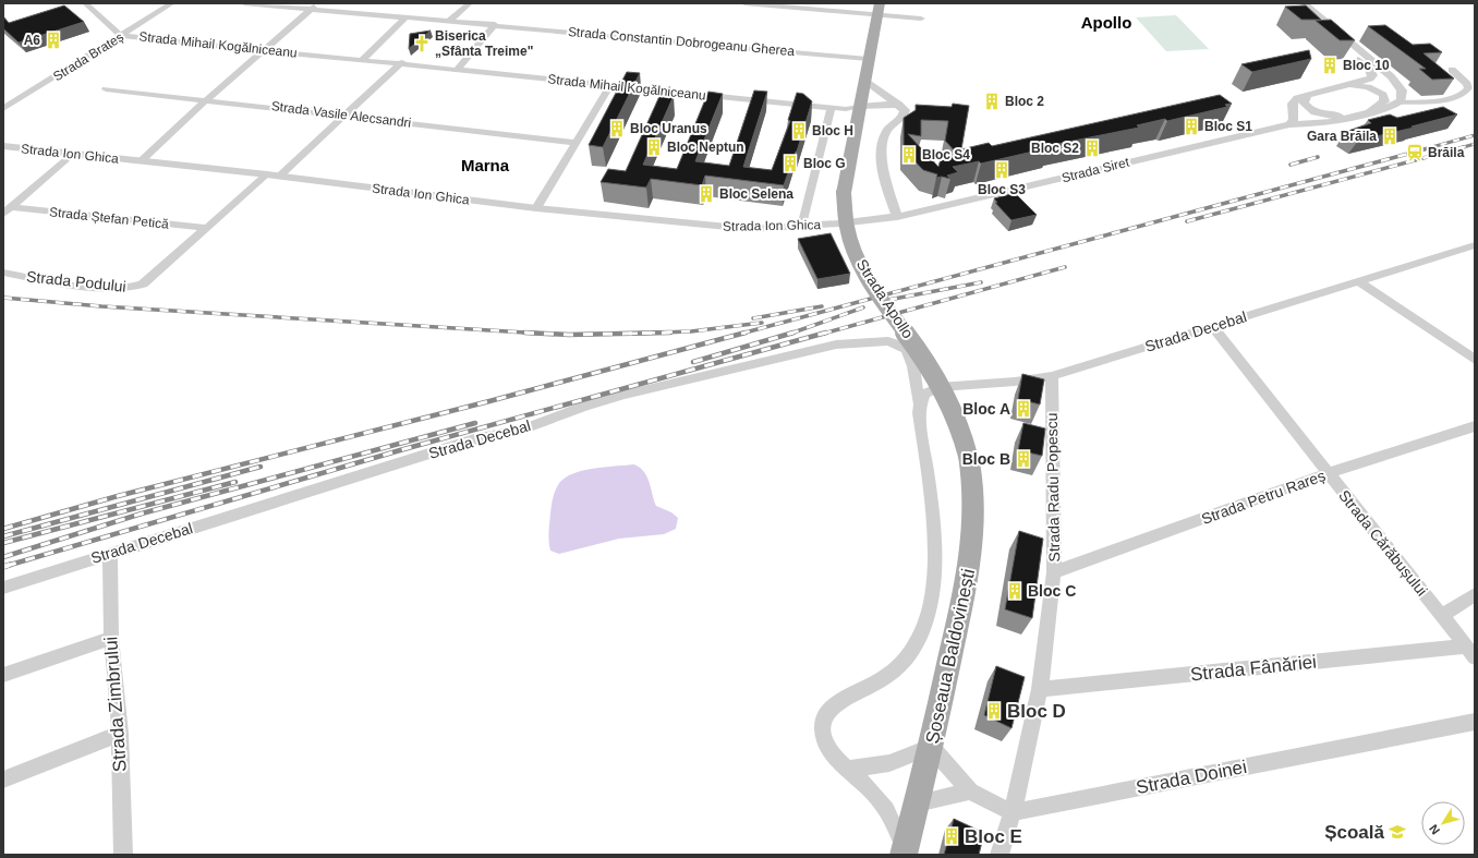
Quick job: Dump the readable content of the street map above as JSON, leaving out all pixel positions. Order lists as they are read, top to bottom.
{
  "streets": {
    "main road": ["Strada Apollo", "Șoseaua Baldovinești"],
    "street": [
      "Strada Constantin Dobrogeanu Gherea",
      "Strada Mihail Kogălniceanu",
      "Strada Brateș",
      "Strada Vasile Alecsandri",
      "Strada Ion Ghica",
      "Strada Siret",
      "Strada Ștefan Petică",
      "Strada Podului",
      "Strada Decebal",
      "Strada Radu Popescu",
      "Strada Petru Rareș",
      "Strada Cărăbușului",
      "Strada Fânăriei",
      "Strada Zimbrului",
      "Strada Doinei"
    ]
  },
  "crossings": [
    ["Strada Constantin Dobrogeanu Gherea", "Strada Apollo"],
    ["Strada Mihail Kogălniceanu", "Strada Brateș"],
    ["Strada Mihail Kogălniceanu", "Strada Apollo"],
    ["Strada Ion Ghica", "Strada Siret"],
    ["Strada Ion Ghica", "Strada Podului"],
    ["Strada Ștefan Petică", "Strada Podului"],
    ["Strada Apollo", "Șoseaua Baldovinești"],
    ["Strada Decebal", "Strada Radu Popescu"],
    ["Strada Decebal", "Strada Cărăbușului"],
    ["Strada Decebal", "Șoseaua Baldovinești"],
    ["Strada Decebal", "Strada Zimbrului"],
    ["Strada Radu Popescu", "Strada Petru Rareș"],
    ["Strada Radu Popescu", "Strada Fânăriei"],
    ["Strada Radu Popescu", "Strada Doinei"],
    ["Strada Petru Rareș", "Strada Cărăbușului"],
    ["Strada Cărăbușului", "Strada Fânăriei"]
  ],
  "districts": ["Apollo", "Marna"],
  "places": {
    "building": [
      "A6",
      "Bloc 10",
      "Bloc 2",
      "Bloc S1",
      "Bloc Uranus",
      "Bloc H",
      "Gara Brăila",
      "Bloc Neptun",
      "Bloc S2",
      "Bloc S4",
      "Bloc G",
      "Bloc S3",
      "Bloc Selena",
      "Bloc A",
      "Bloc B",
      "Bloc C",
      "Bloc D",
      "Bloc E"
    ],
    "church": ["Biserica „Sfânta Treime\""],
    "station": ["Brăila"],
    "school or university": ["Școală"]
  },
  "north": "bottom left"
}
